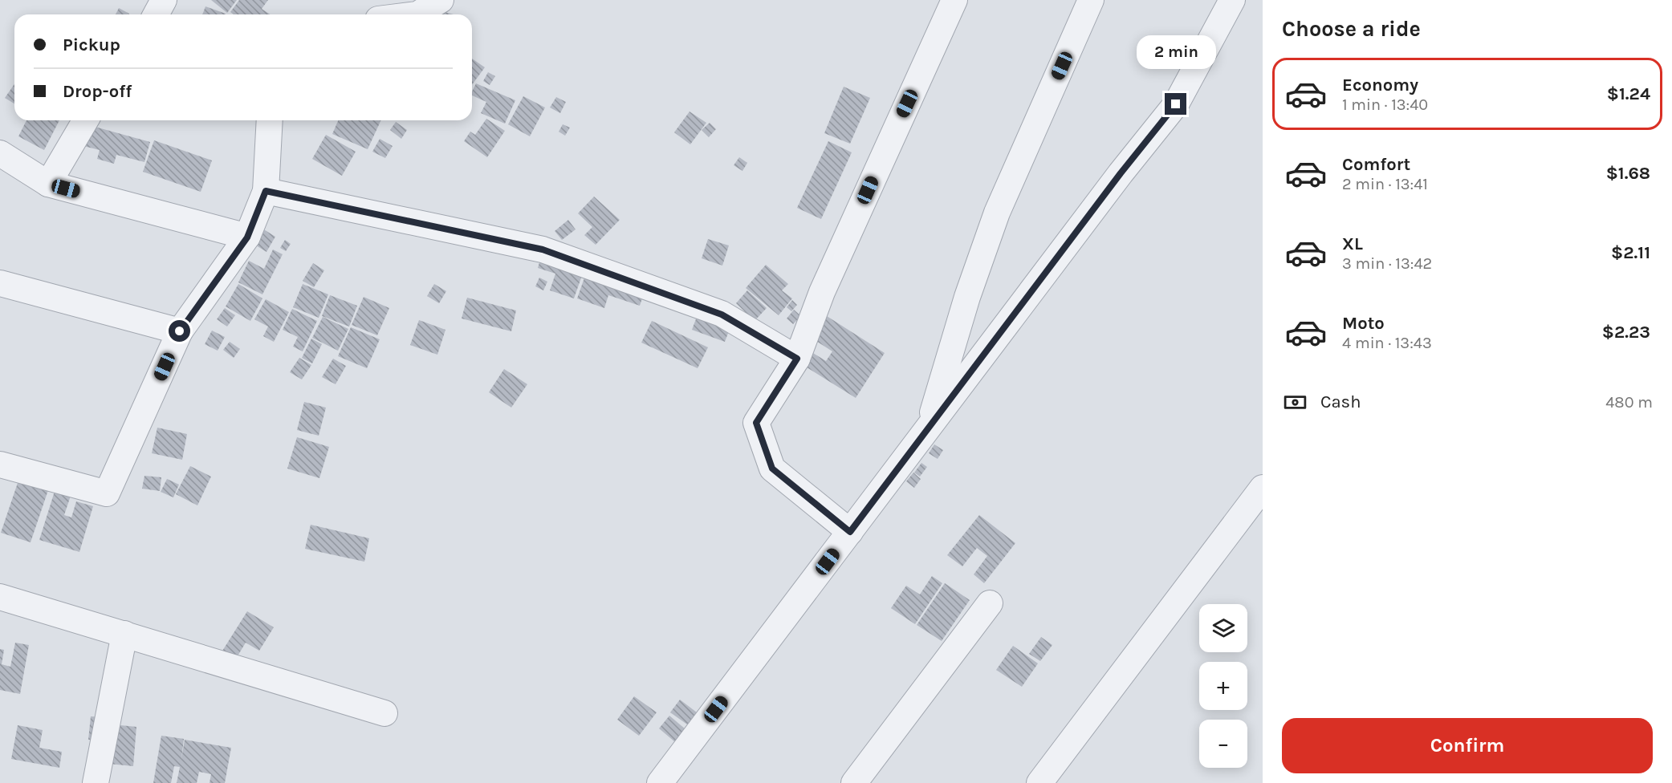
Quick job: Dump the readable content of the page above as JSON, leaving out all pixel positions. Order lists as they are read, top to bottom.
{
  "page": {
    "heading": "Choose a ride",
    "banner": ["Pickup", "Drop-off"],
    "bubble": "2 min",
    "list": [
      {
        "name": "Economy",
        "note": "1 min · 13:40",
        "value": "$1.24"
      },
      {
        "name": "Comfort",
        "note": "2 min · 13:41",
        "value": "$1.68"
      },
      {
        "name": "XL",
        "note": "3 min · 13:42",
        "value": "$2.11"
      },
      {
        "name": "Moto",
        "note": "4 min · 13:43",
        "value": "$2.23"
      }
    ],
    "pay": ["Cash", "480 m"],
    "map_buttons": ["+", "−"],
    "buttons": "Confirm"
  }
}
